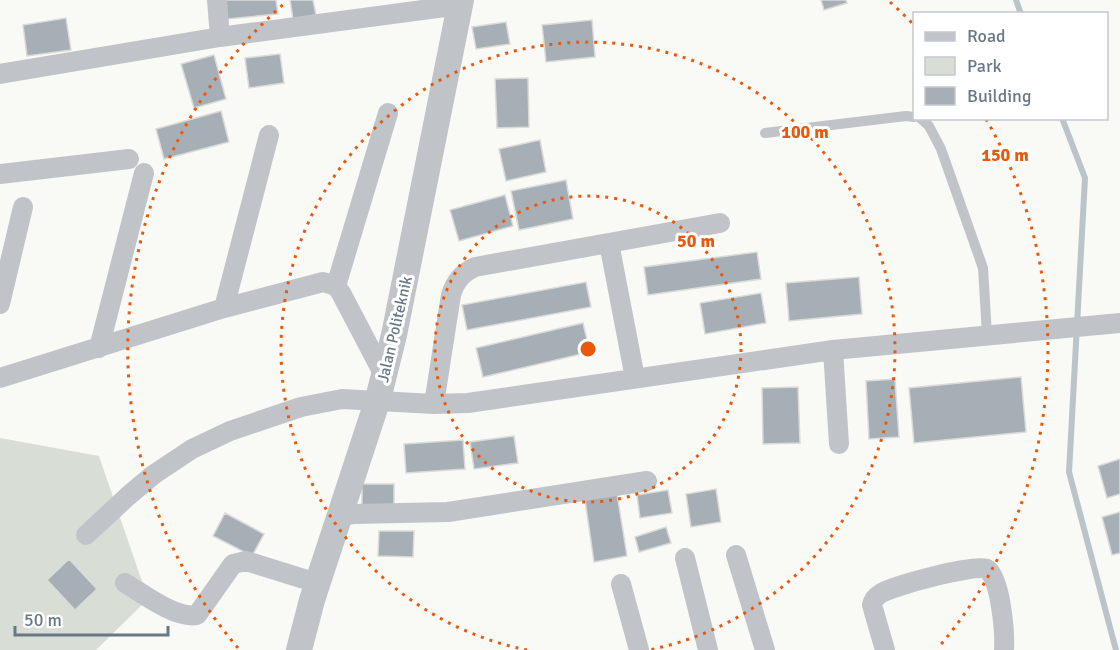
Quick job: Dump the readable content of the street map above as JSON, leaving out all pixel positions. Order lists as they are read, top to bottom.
{
  "streets": {
    "street": ["Jalan Politeknik"]
  },
  "legend": ["Road", "Park", "Building"],
  "scale_bar": "50 m",
  "rings": ["100 m", "150 m", "50 m"]
}
